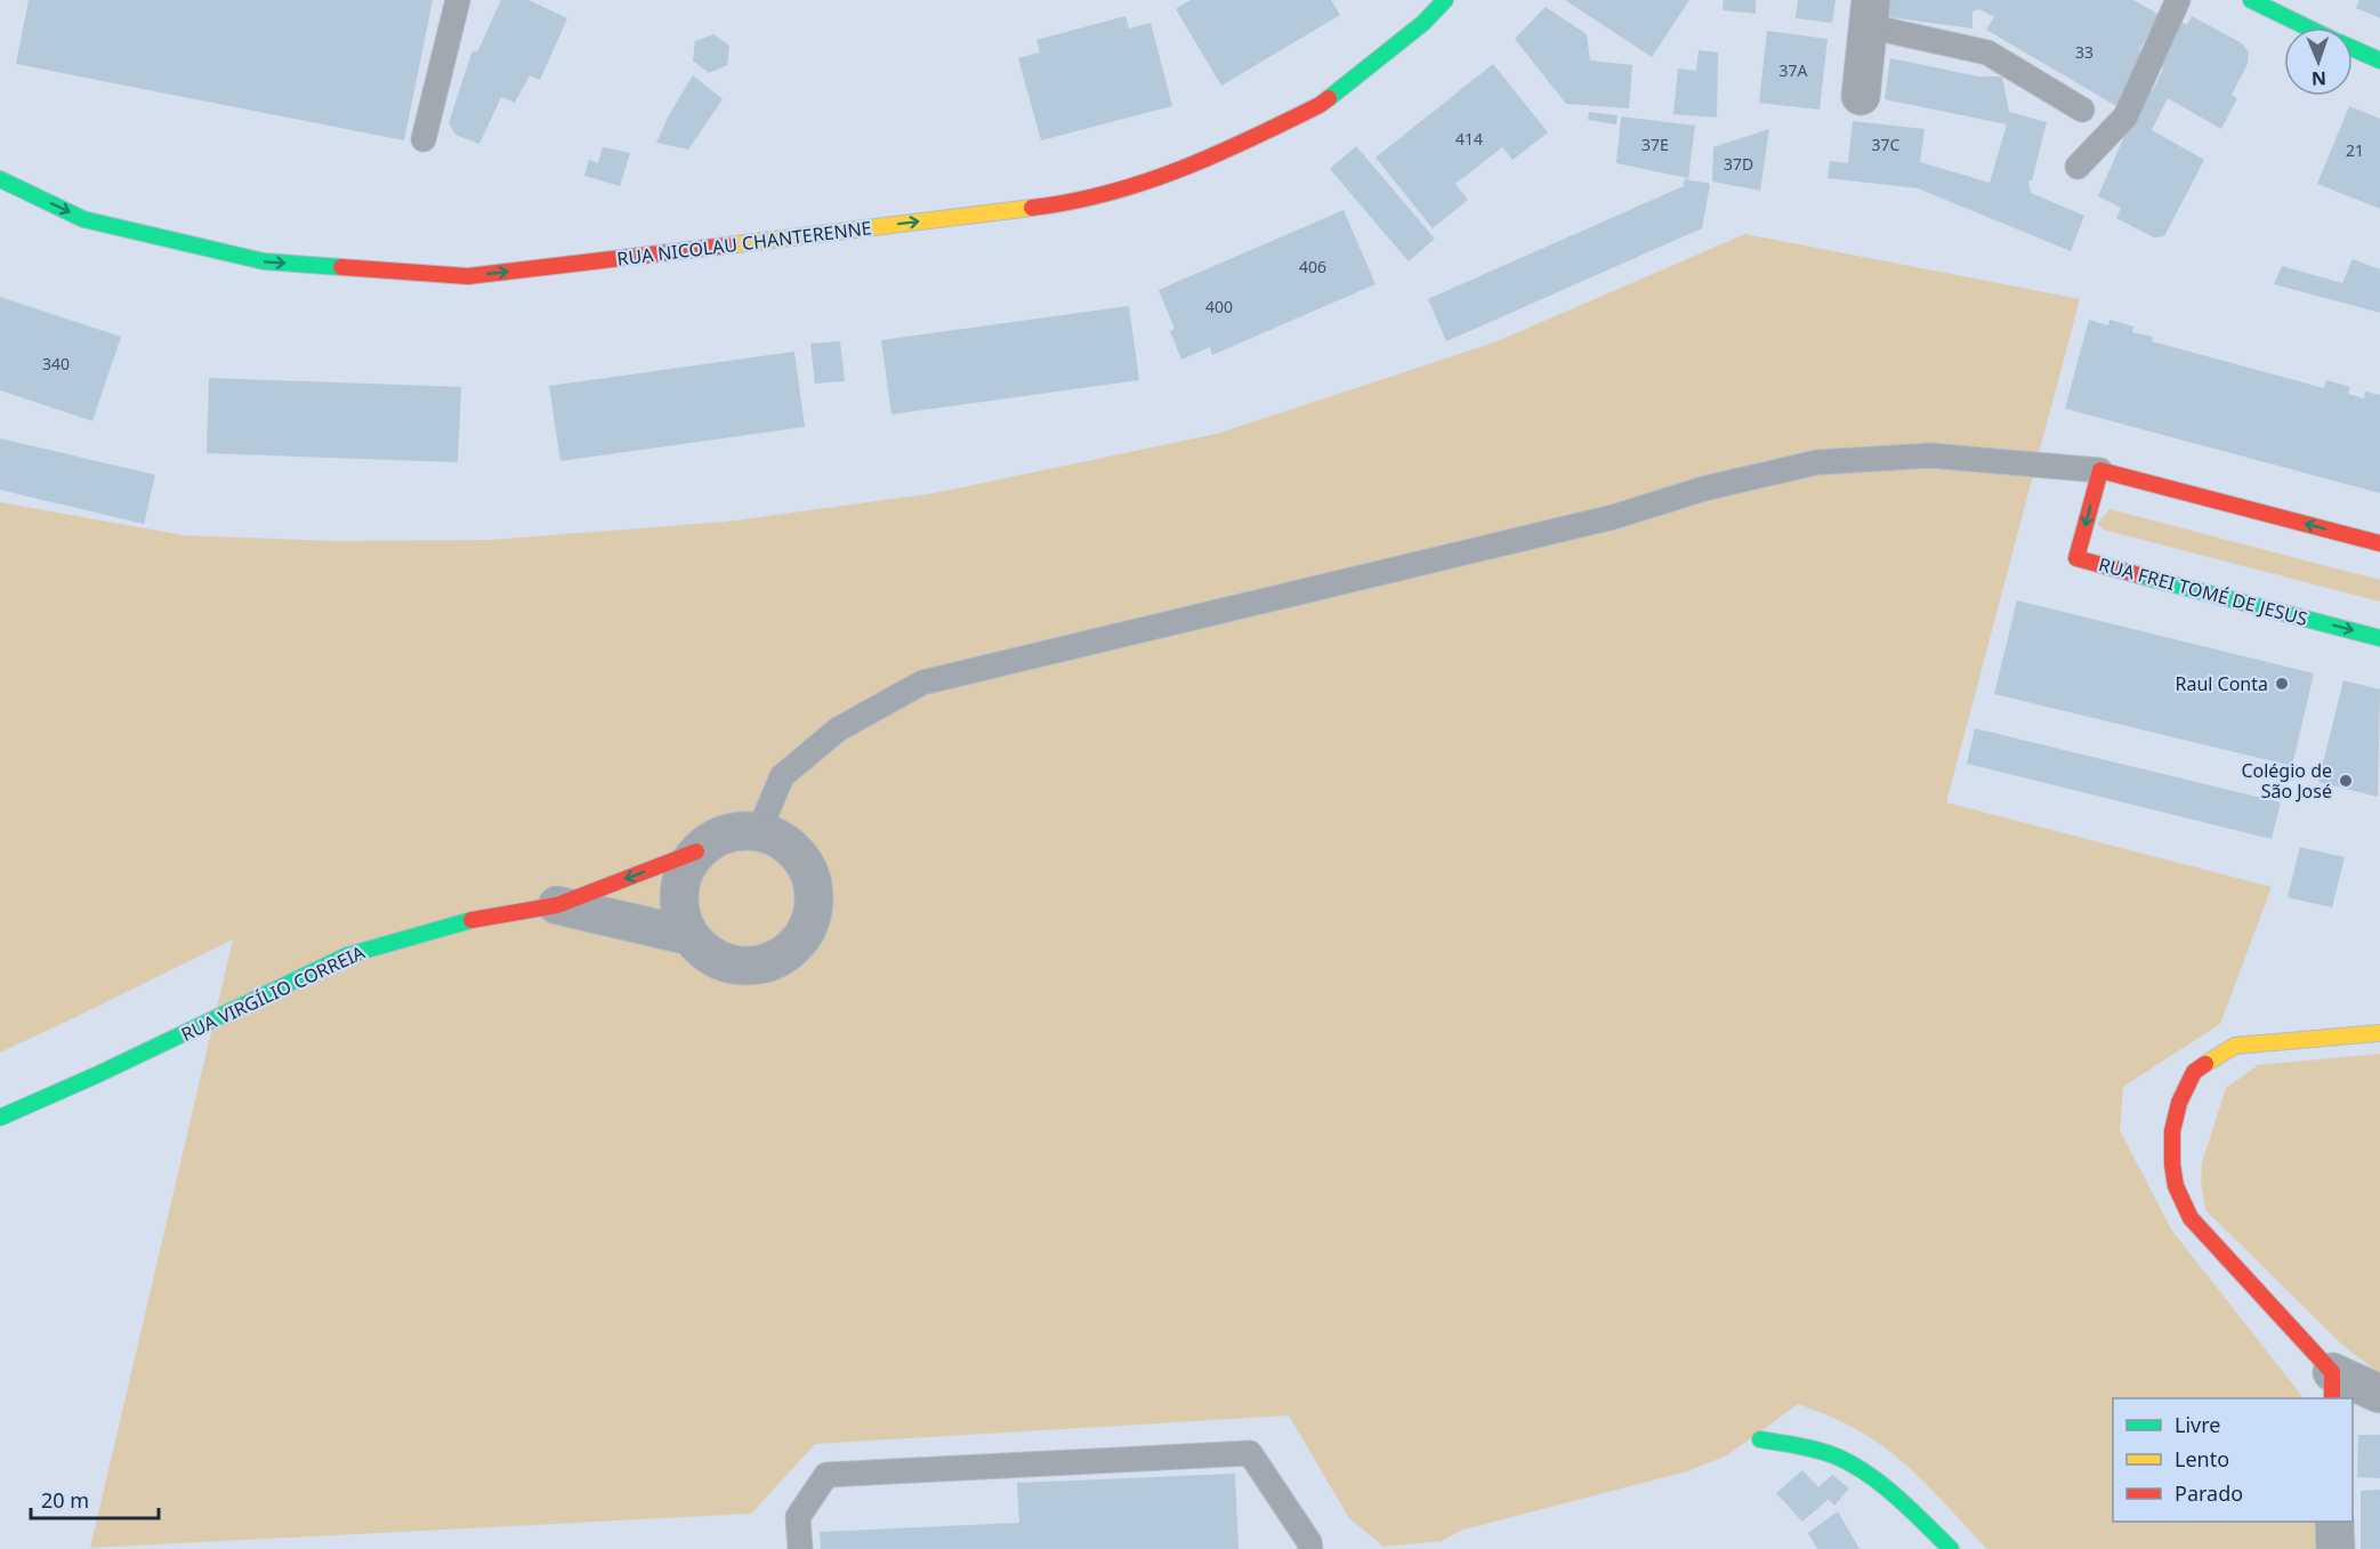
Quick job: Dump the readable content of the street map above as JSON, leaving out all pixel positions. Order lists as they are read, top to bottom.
{
  "streets": {
    "street": ["RUA NICOLAU CHANTERENNE", "RUA FREI TOMÉ DE JESUS", "RUA VIRGÍLIO CORREIA"]
  },
  "one_way": ["RUA NICOLAU CHANTERENNE"],
  "places": ["Raul Conta", "Colégio de São José"],
  "house_numbers": [
    "33",
    "37A",
    "414",
    "37E",
    "37C",
    "21",
    "37D",
    "406",
    "400",
    "340"
  ],
  "legend": ["Livre", "Lento", "Parado"],
  "scale_bar": "20 m",
  "north": "bottom"
}
